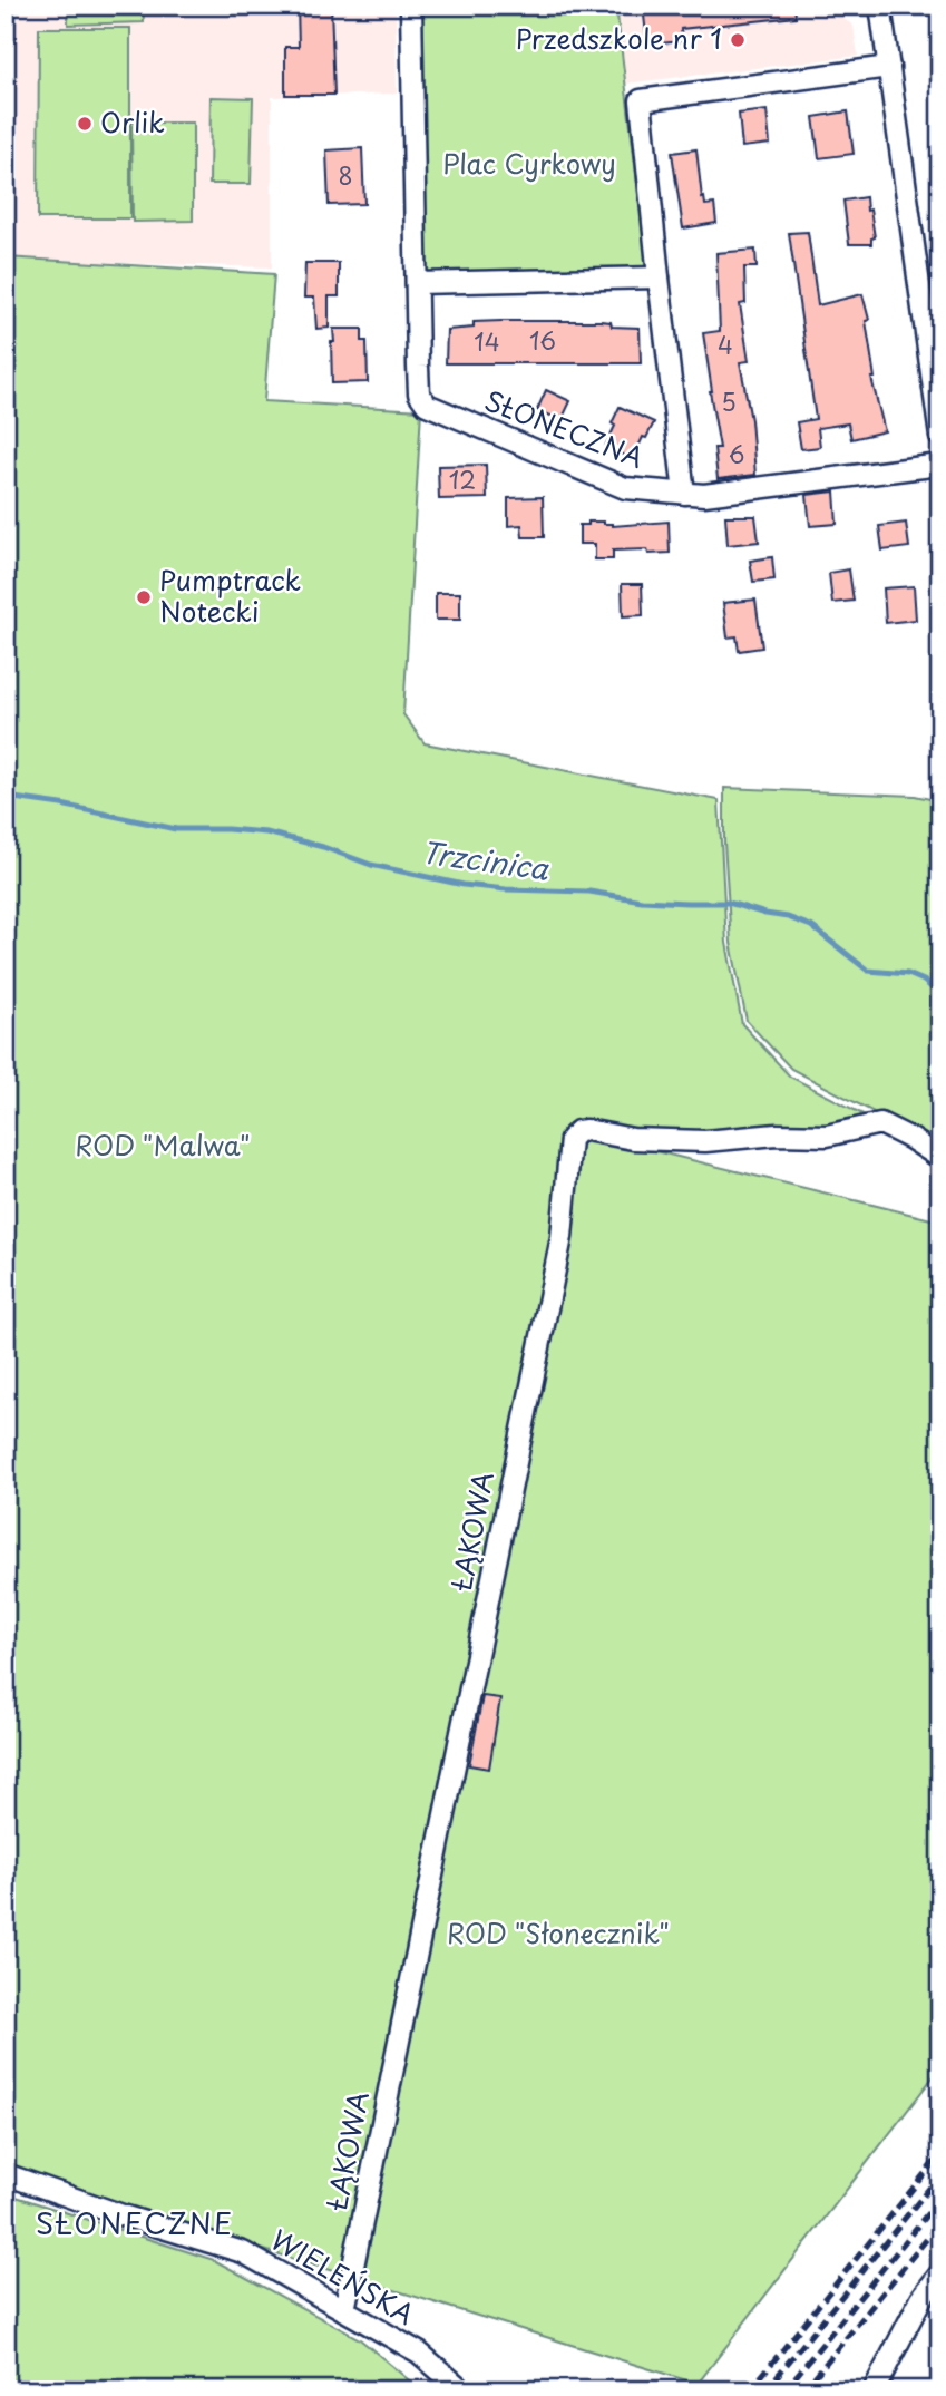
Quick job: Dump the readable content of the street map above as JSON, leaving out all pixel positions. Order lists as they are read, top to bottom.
{
  "streets": {
    "street": ["SŁONECZNA", "ŁĄKOWA", "WIELEŃSKA"]
  },
  "crossings": [
    ["ŁĄKOWA", "WIELEŃSKA"]
  ],
  "districts": ["SŁONECZNE"],
  "water": ["Trzcinica"],
  "parks": ["Plac Cyrkowy", "ROD \"Malwa\"", "ROD \"Słonecznik\""],
  "places": ["Przedszkole nr 1", "Orlik", "Pumptrack Notecki"],
  "house_numbers": [
    "8",
    "16",
    "14",
    "4",
    "5",
    "6",
    "12"
  ]
}
